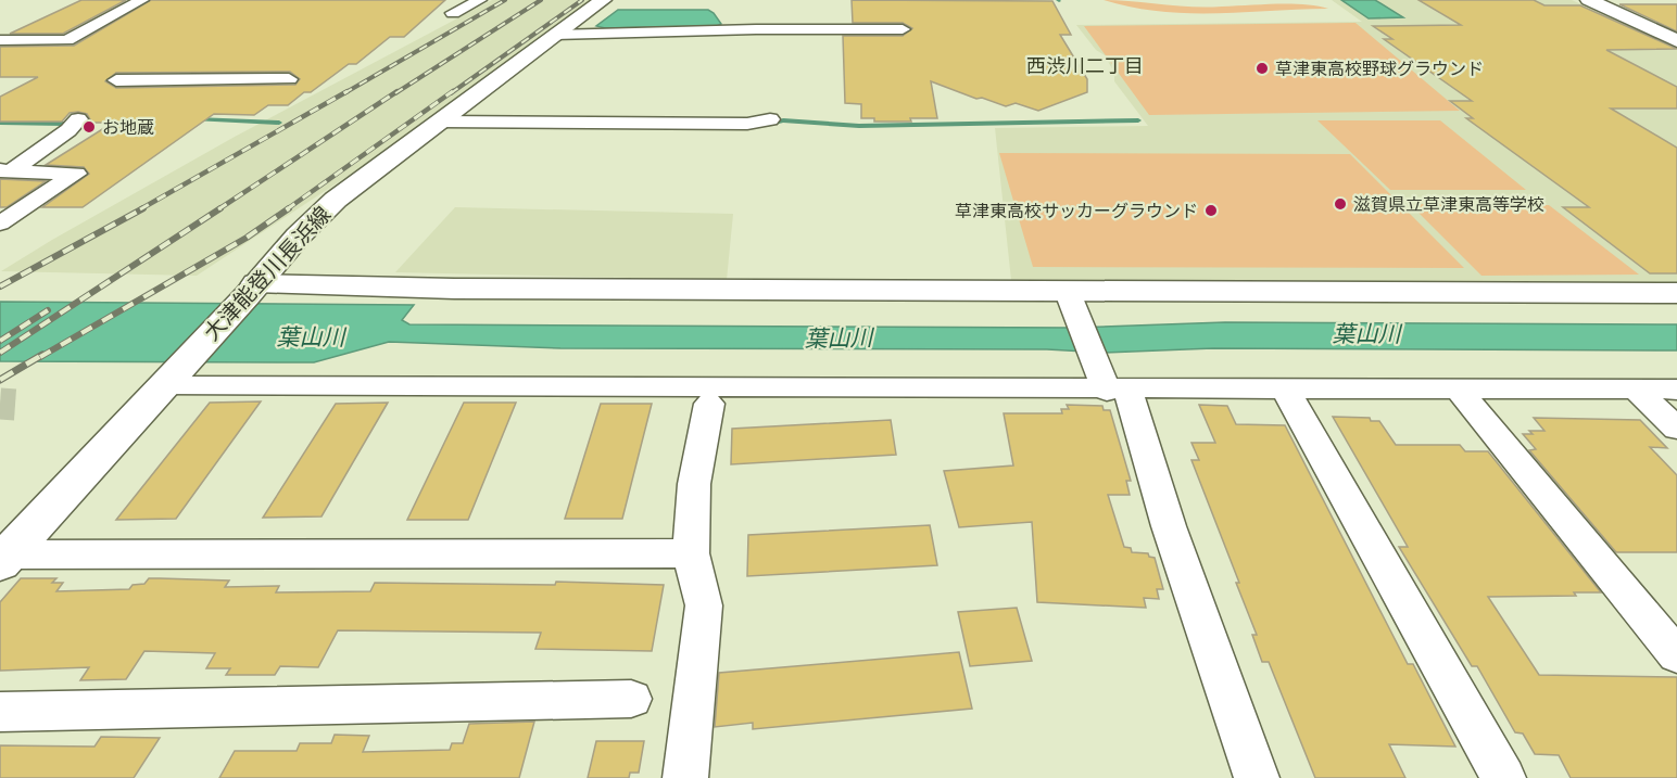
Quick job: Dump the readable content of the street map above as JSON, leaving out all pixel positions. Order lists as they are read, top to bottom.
{
  "streets": {
    "street": ["大津能登川長浜線"]
  },
  "districts": ["西渋川二丁目"],
  "water": ["葉山川"],
  "places": [
    "草津東高校野球グラウンド",
    "お地蔵",
    "滋賀県立草津東高等学校",
    "草津東高校サッカーグラウンド"
  ]
}
